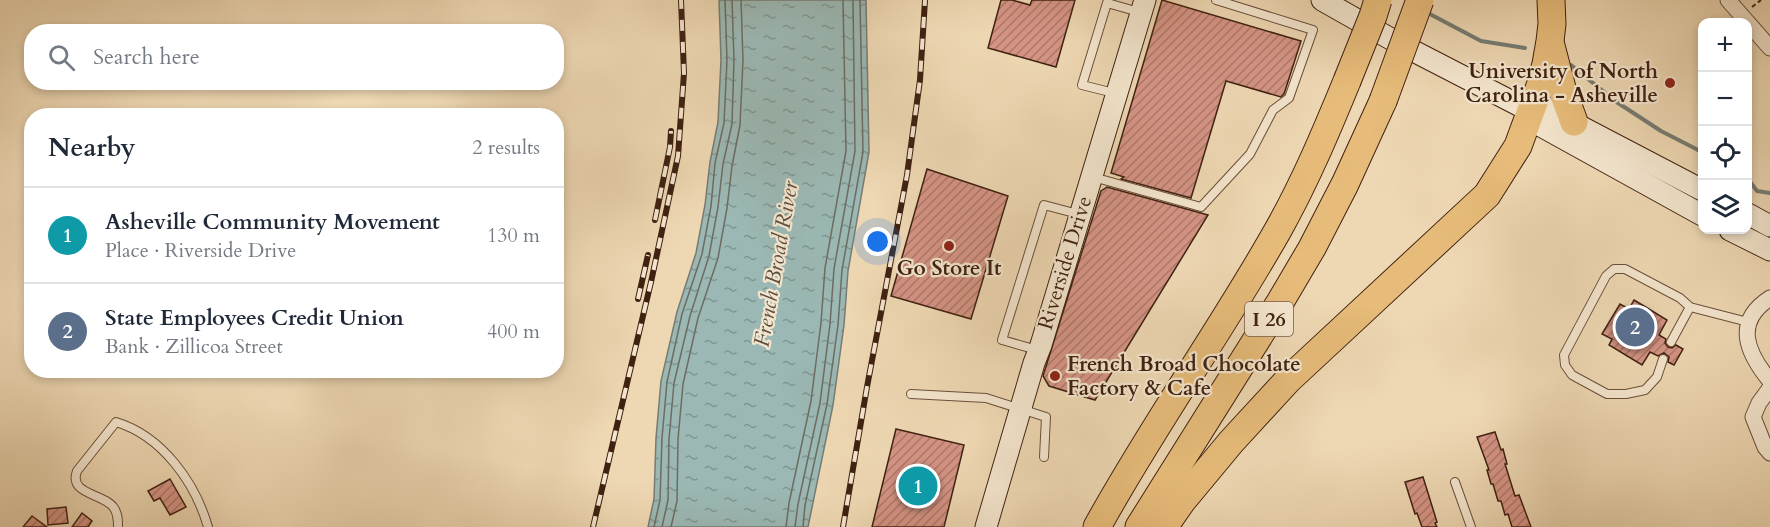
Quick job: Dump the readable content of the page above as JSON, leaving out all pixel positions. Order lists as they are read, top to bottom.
{
  "streets": {
    "highway": ["I 26"],
    "main road": ["Riverside Drive"]
  },
  "water": ["French Broad River"],
  "places": ["University of North Carolina - Asheville", "Go Store It", "French Broad Chocolate Factory & Cafe"],
  "page": {
    "map_buttons": ["+", "−"],
    "search": "Search here",
    "heading": ["Nearby", "2 results"],
    "list": [
      {
        "mark": "1",
        "name": "Asheville Community Movement",
        "note": "Place · Riverside Drive",
        "value": "130 m"
      },
      {
        "mark": "2",
        "name": "State Employees Credit Union",
        "note": "Bank · Zillicoa Street",
        "value": "400 m"
      }
    ],
    "pins": ["2", "1"]
  }
}
